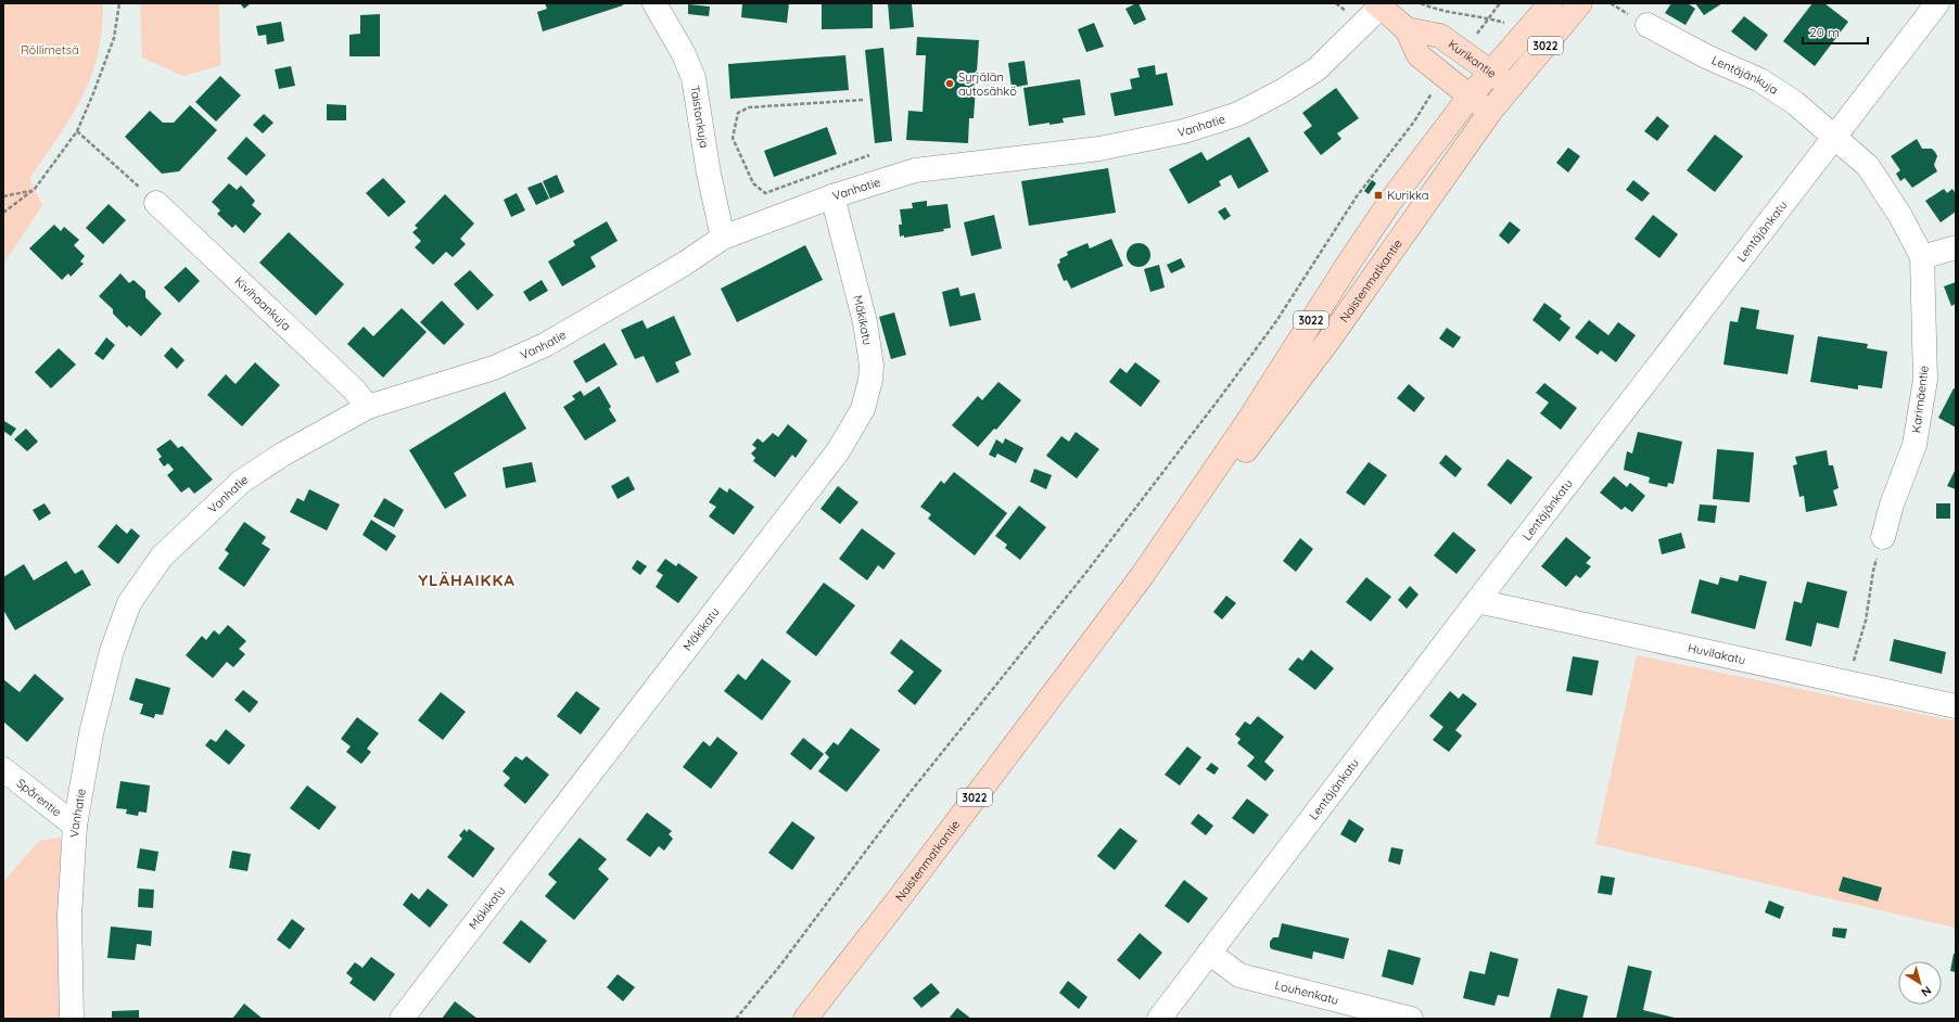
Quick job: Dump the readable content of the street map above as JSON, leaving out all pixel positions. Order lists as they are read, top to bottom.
{
  "streets": {
    "main road": ["3022", "Kurikantie", "Naistenmatkantie"],
    "street": [
      "Lentäjänkuja",
      "Taistonkuja",
      "Vanhatie",
      "Lentäjänkatu",
      "Kivihaankuja",
      "Mäkikatu",
      "Karimäentie",
      "Huvilakatu",
      "Spårentie",
      "Louhenkatu"
    ]
  },
  "crossings": [
    ["Kurikantie", "Naistenmatkantie"],
    ["Lentäjänkuja", "Lentäjänkatu"],
    ["Lentäjänkuja", "Karimäentie"],
    ["Taistonkuja", "Vanhatie"],
    ["Vanhatie", "Kivihaankuja"],
    ["Vanhatie", "Mäkikatu"],
    ["Vanhatie", "Spårentie"],
    ["Lentäjänkatu", "Karimäentie"],
    ["Lentäjänkatu", "Huvilakatu"],
    ["Lentäjänkatu", "Louhenkatu"]
  ],
  "districts": ["YLÄHAIKKA"],
  "parks": ["Röllimetsä"],
  "places": {
    "other": ["Syrjälän autosähkö"],
    "transit": ["Kurikka"]
  },
  "scale_bar": "20 m",
  "north": "bottom right"
}
